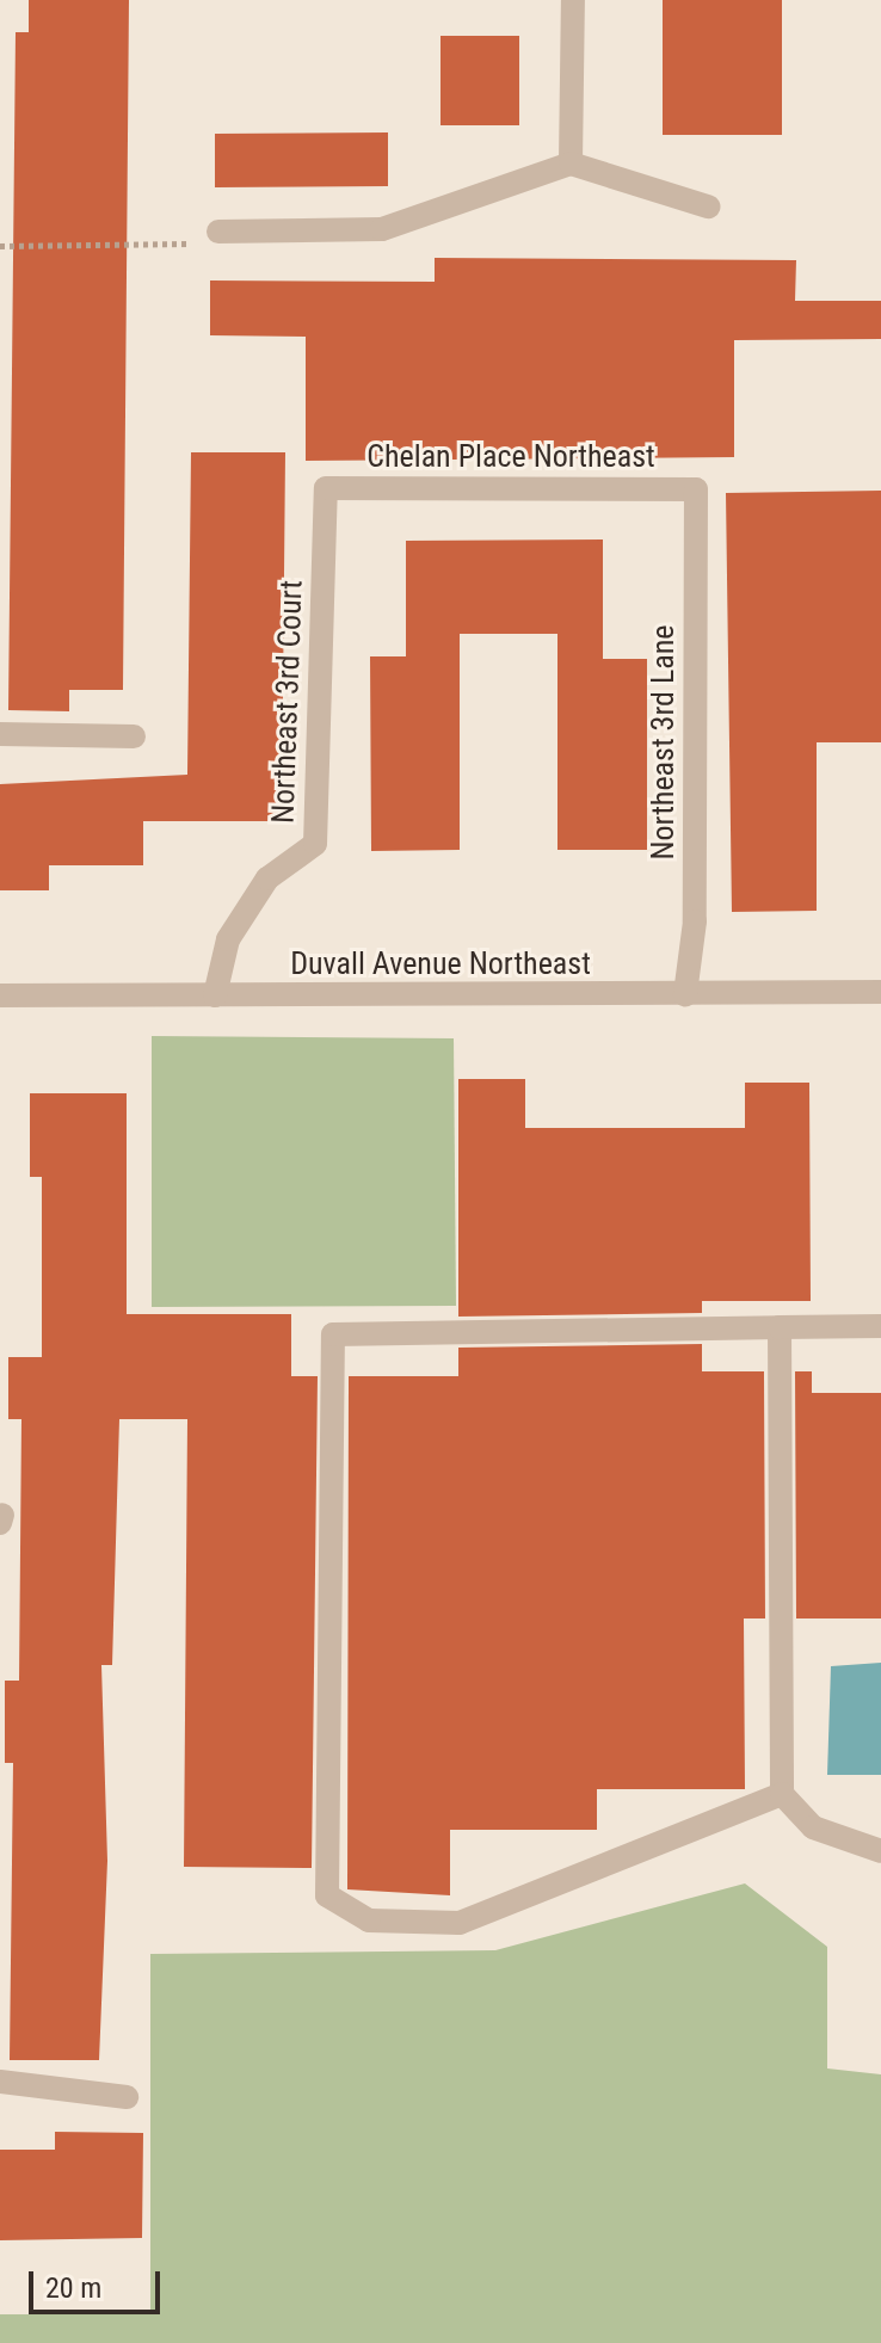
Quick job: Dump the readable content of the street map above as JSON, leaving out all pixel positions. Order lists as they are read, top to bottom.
{
  "streets": {
    "street": [
      "Chelan Place Northeast",
      "Northeast 3rd Court",
      "Northeast 3rd Lane",
      "Duvall Avenue Northeast"
    ]
  },
  "crossings": [
    ["Chelan Place Northeast", "Northeast 3rd Court"],
    ["Chelan Place Northeast", "Northeast 3rd Lane"],
    ["Northeast 3rd Court", "Duvall Avenue Northeast"],
    ["Northeast 3rd Lane", "Duvall Avenue Northeast"]
  ],
  "scale_bar": "20 m"
}
